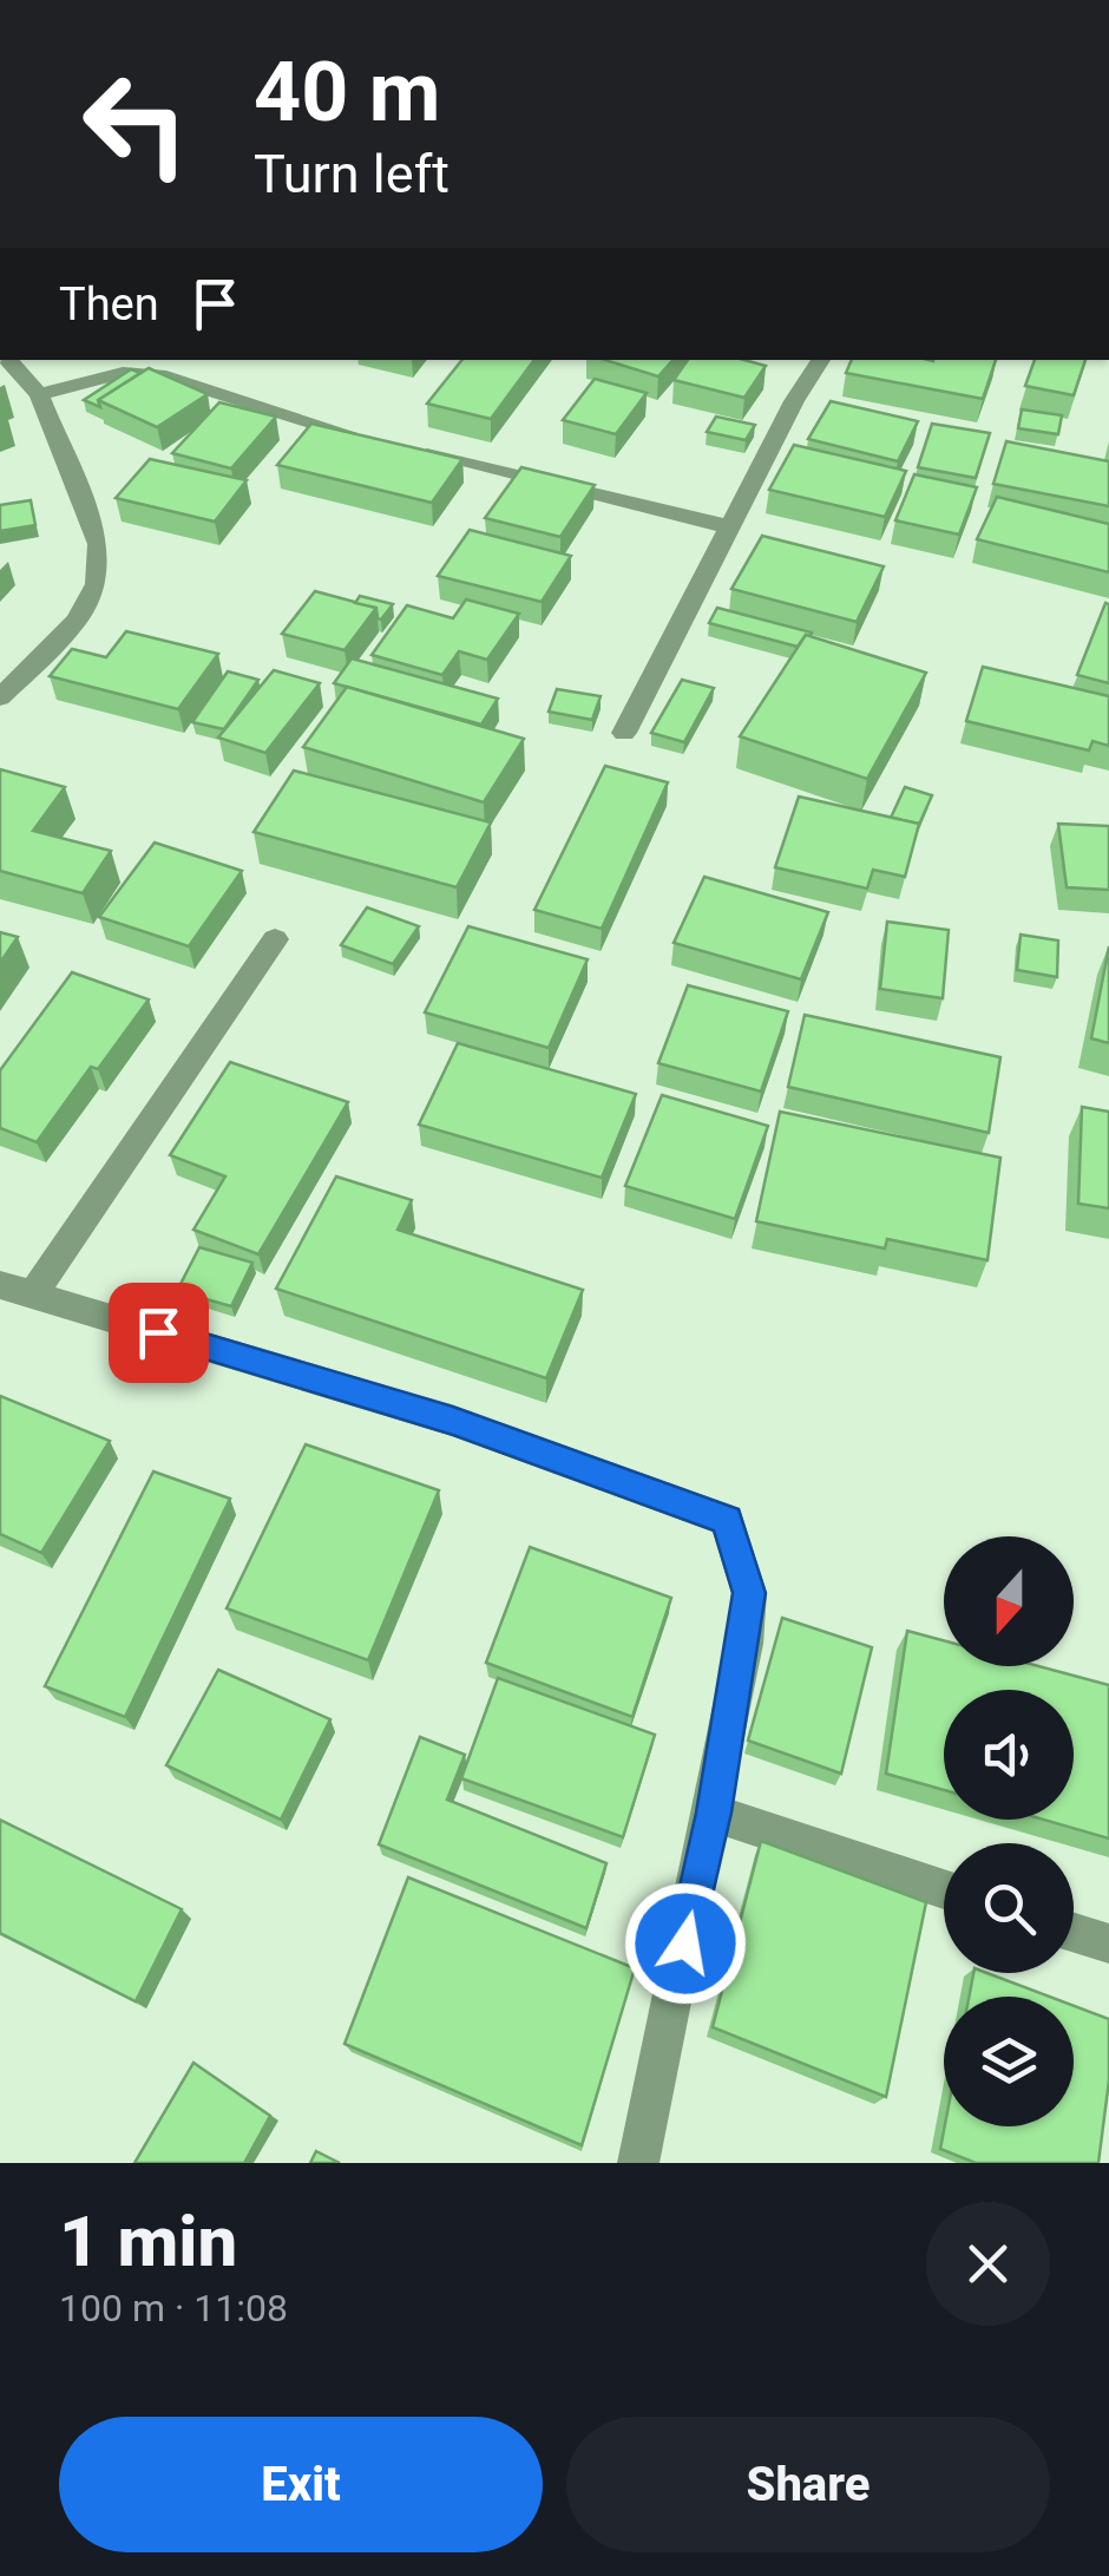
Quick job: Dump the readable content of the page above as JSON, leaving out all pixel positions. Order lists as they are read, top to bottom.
{
  "north": "bottom",
  "page": {
    "turn": ["40 m", "Turn left"],
    "then": "Then",
    "heading": ["1 min", "100 m · 11:08"],
    "buttons": ["Exit", "Share"]
  }
}
